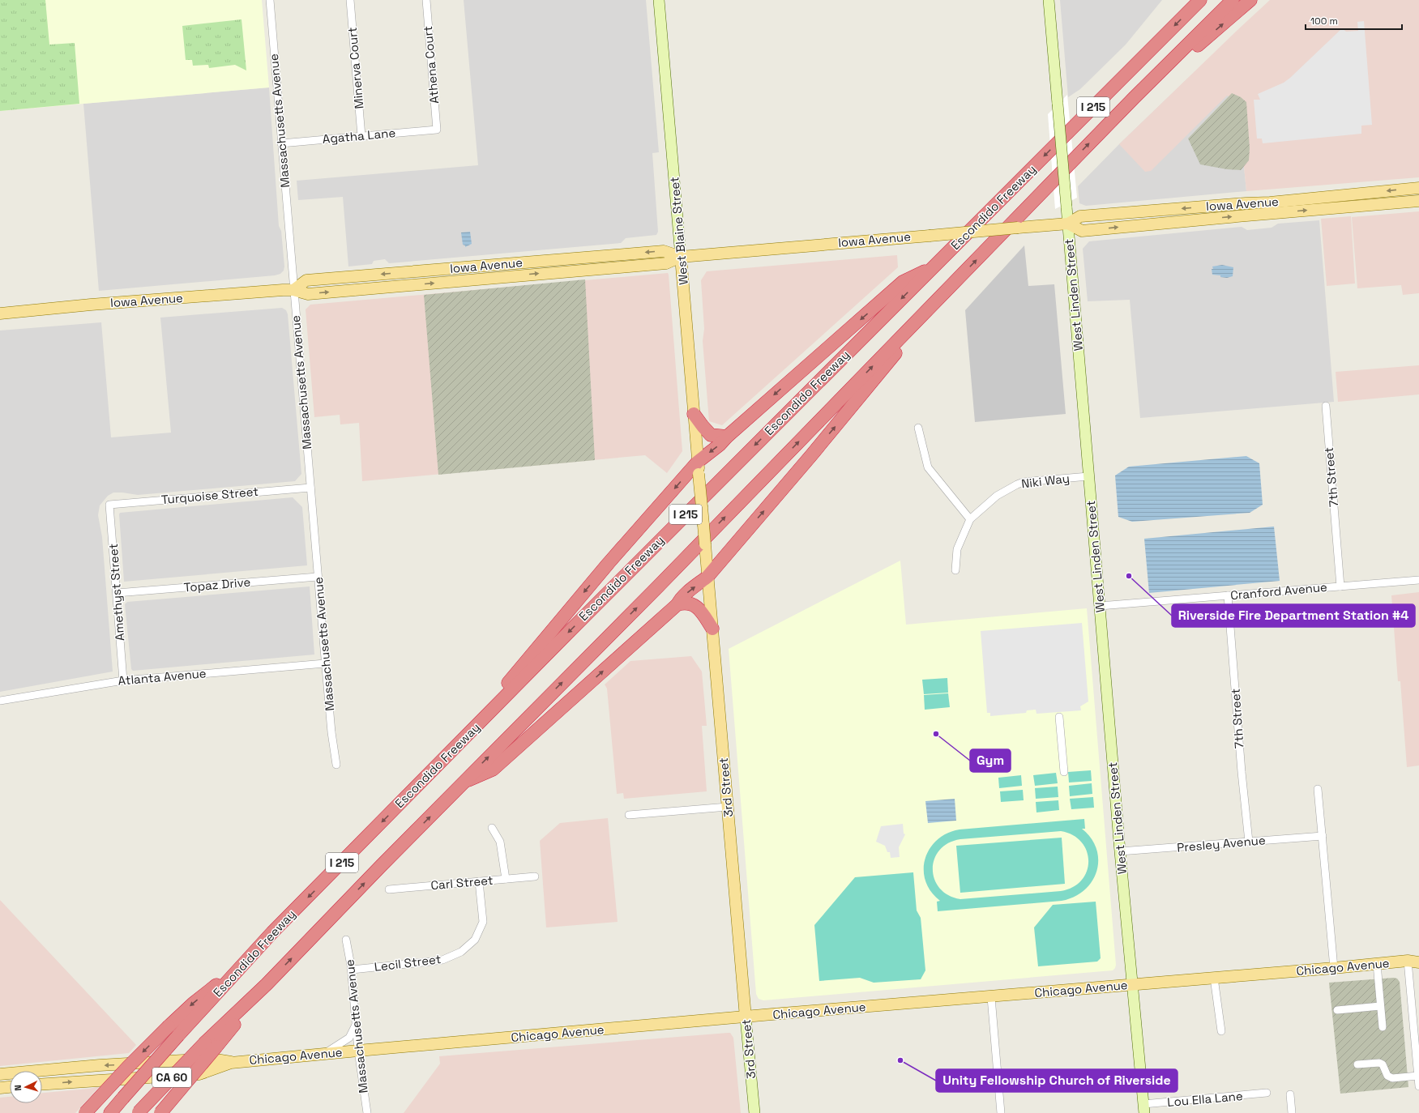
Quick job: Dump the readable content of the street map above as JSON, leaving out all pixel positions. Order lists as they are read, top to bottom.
{
  "streets": {
    "highway": ["I 215", "Escondido Freeway", "CA 60"],
    "main road": [
      "Iowa Avenue",
      "West Blaine Street",
      "West Linden Street",
      "3rd Street",
      "Chicago Avenue"
    ],
    "street": [
      "Athena Court",
      "Minerva Court",
      "Massachusetts Avenue",
      "Agatha Lane",
      "7th Street",
      "Niki Way",
      "Turquoise Street",
      "Topaz Drive",
      "Cranford Avenue",
      "Amethyst Street",
      "Atlanta Avenue",
      "Presley Avenue",
      "Carl Street",
      "Lecil Street",
      "Lou Ella Lane"
    ]
  },
  "crossings": [
    ["Athena Court", "Agatha Lane"],
    ["Minerva Court", "Agatha Lane"],
    ["Massachusetts Avenue", "Agatha Lane"],
    ["Massachusetts Avenue", "Iowa Avenue"],
    ["Massachusetts Avenue", "Turquoise Street"],
    ["Massachusetts Avenue", "Topaz Drive"],
    ["Massachusetts Avenue", "Atlanta Avenue"],
    ["Massachusetts Avenue", "Lecil Street"],
    ["Massachusetts Avenue", "Chicago Avenue"],
    ["Iowa Avenue", "West Blaine Street"],
    ["Iowa Avenue", "West Linden Street"],
    ["Escondido Freeway", "CA 60"],
    ["West Blaine Street", "3rd Street"],
    ["West Linden Street", "Niki Way"],
    ["West Linden Street", "Cranford Avenue"],
    ["West Linden Street", "Presley Avenue"],
    ["West Linden Street", "Chicago Avenue"],
    ["West Linden Street", "Lou Ella Lane"],
    ["7th Street", "Cranford Avenue"],
    ["7th Street", "Presley Avenue"],
    ["Turquoise Street", "Amethyst Street"],
    ["Topaz Drive", "Amethyst Street"],
    ["Amethyst Street", "Atlanta Avenue"],
    ["3rd Street", "Chicago Avenue"],
    ["Carl Street", "Lecil Street"]
  ],
  "places": ["Riverside Fire Department Station #4", "Gym", "Unity Fellowship Church of Riverside"],
  "scale_bar": "100 m",
  "north": "left"
}
